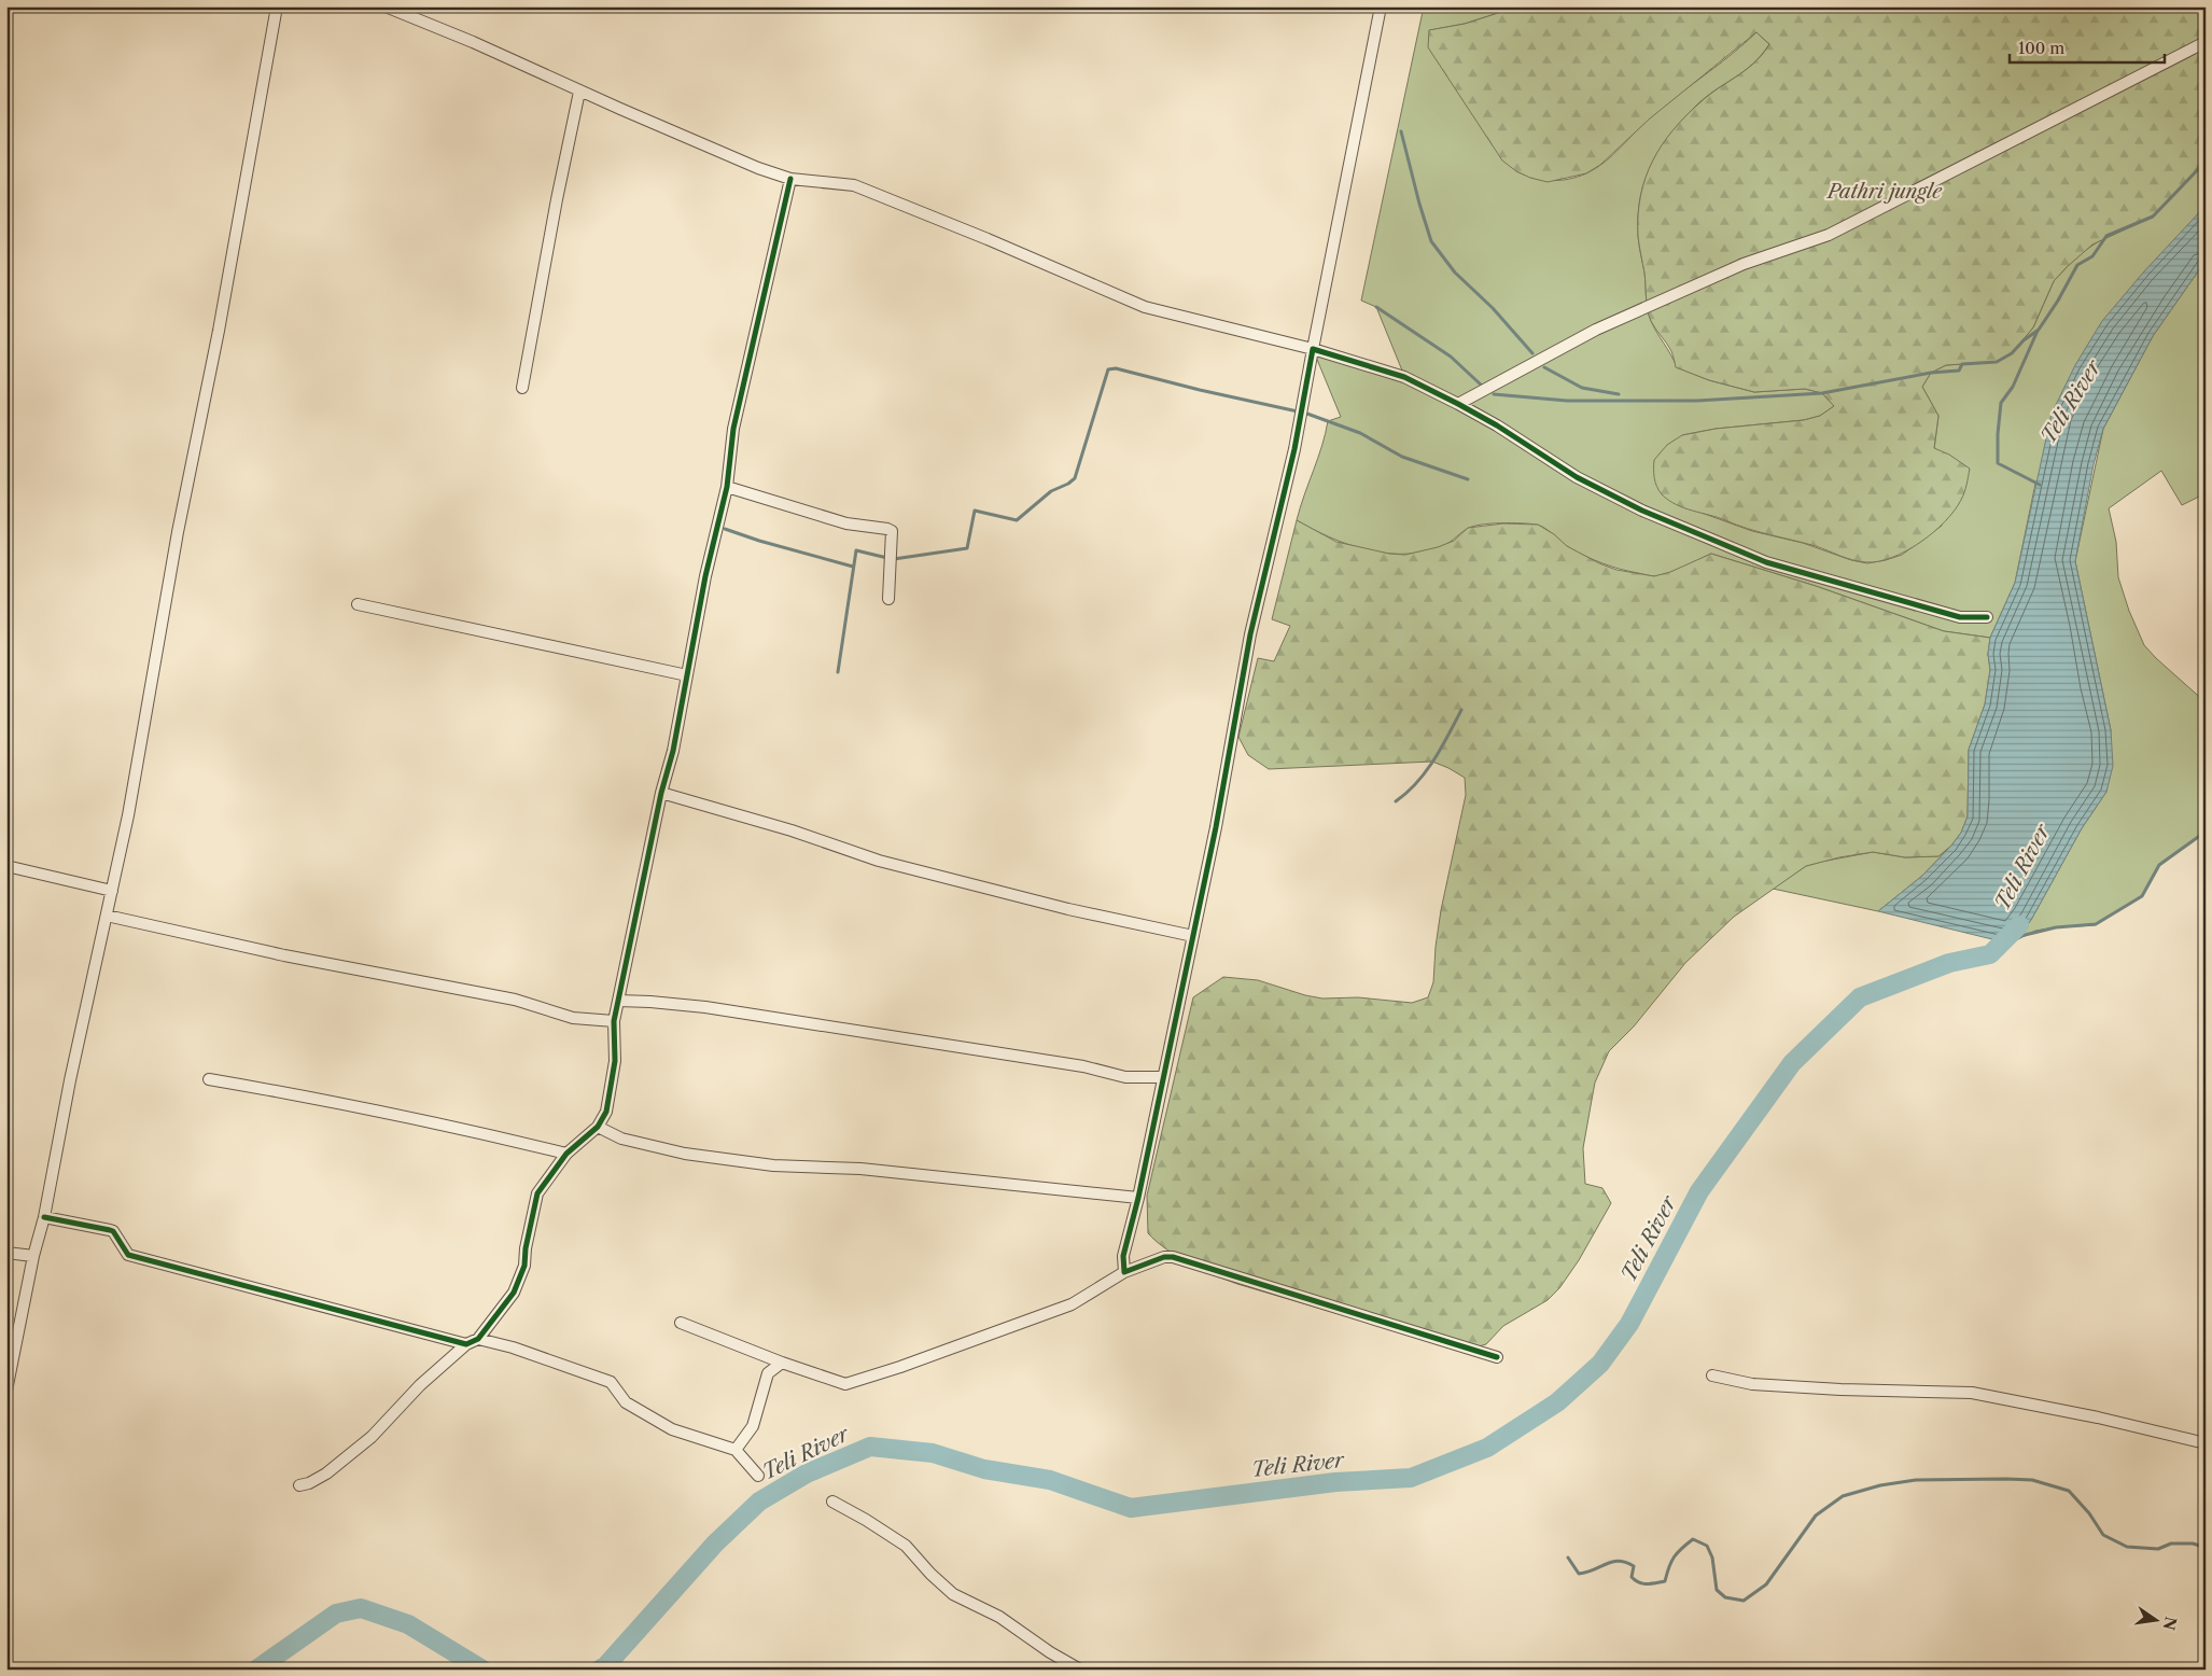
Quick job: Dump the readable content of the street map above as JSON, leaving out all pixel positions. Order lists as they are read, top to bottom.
{
  "water": ["Teli River"],
  "parks": ["Pathri jungle"],
  "scale_bar": "100 m",
  "north": "right"
}
